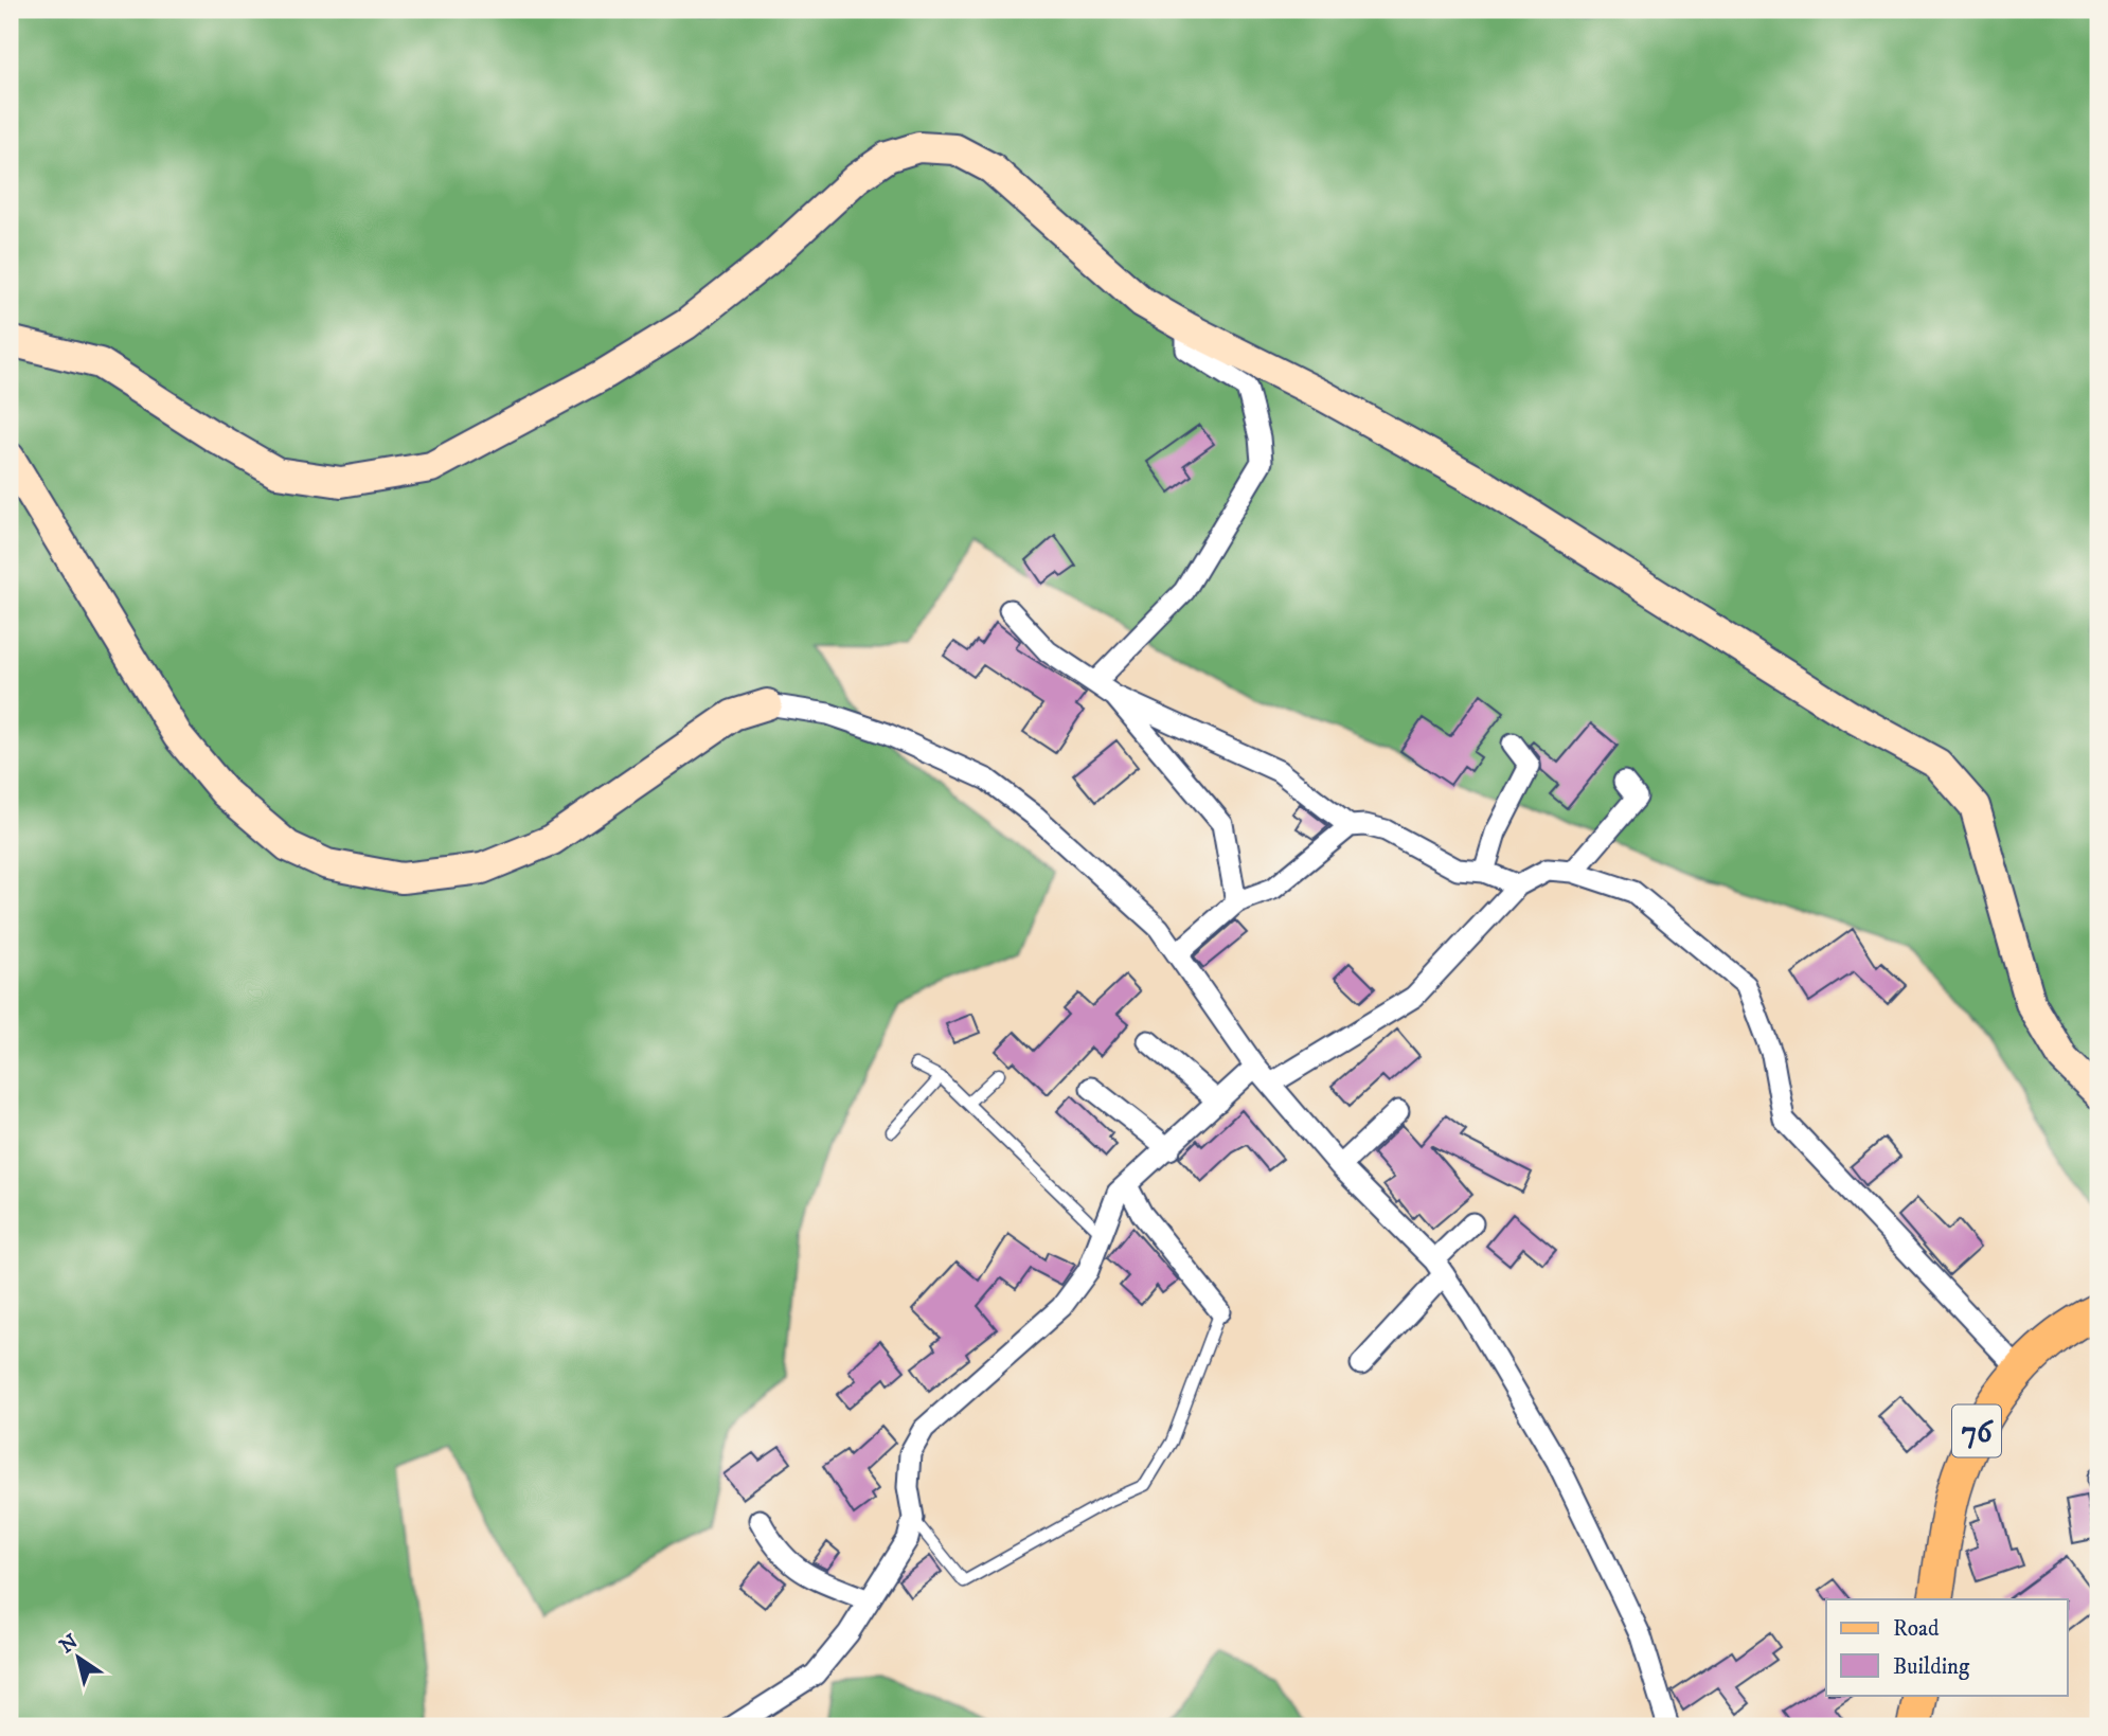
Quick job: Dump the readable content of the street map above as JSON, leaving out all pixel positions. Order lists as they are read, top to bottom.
{
  "streets": {
    "main road": ["76"]
  },
  "legend": ["Road", "Building"],
  "north": "top left"
}
